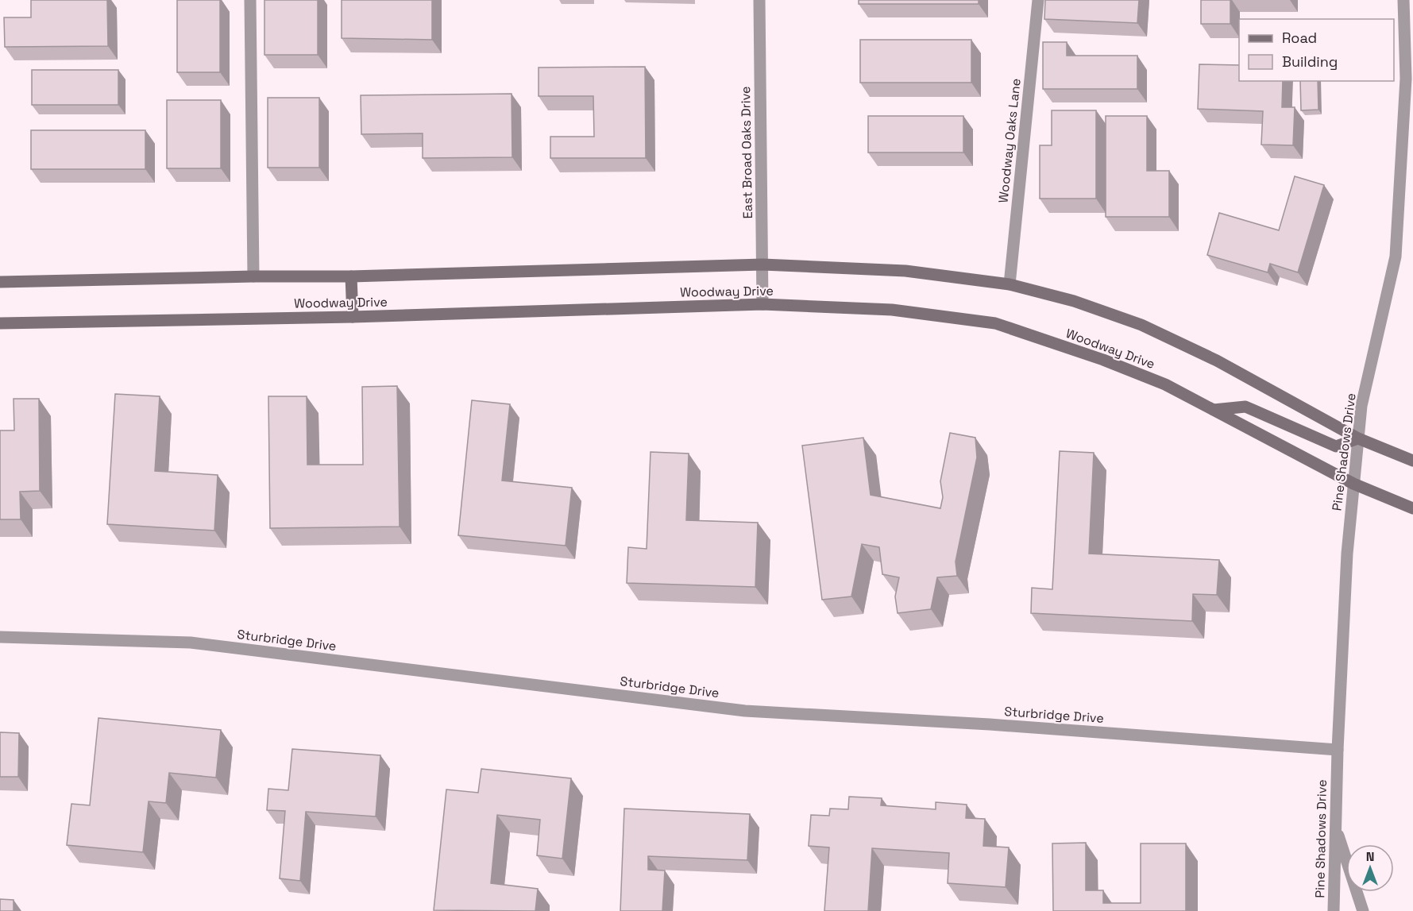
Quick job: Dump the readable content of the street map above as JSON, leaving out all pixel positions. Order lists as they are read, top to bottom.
{
  "streets": {
    "main road": ["Woodway Drive"],
    "street": [
      "Woodway Oaks Lane",
      "East Broad Oaks Drive",
      "Pine Shadows Drive",
      "Sturbridge Drive"
    ]
  },
  "crossings": [
    ["Woodway Oaks Lane", "Woodway Drive"],
    ["East Broad Oaks Drive", "Woodway Drive"],
    ["Woodway Drive", "Pine Shadows Drive"],
    ["Pine Shadows Drive", "Sturbridge Drive"]
  ],
  "legend": ["Road", "Building"],
  "north": "top"
}
